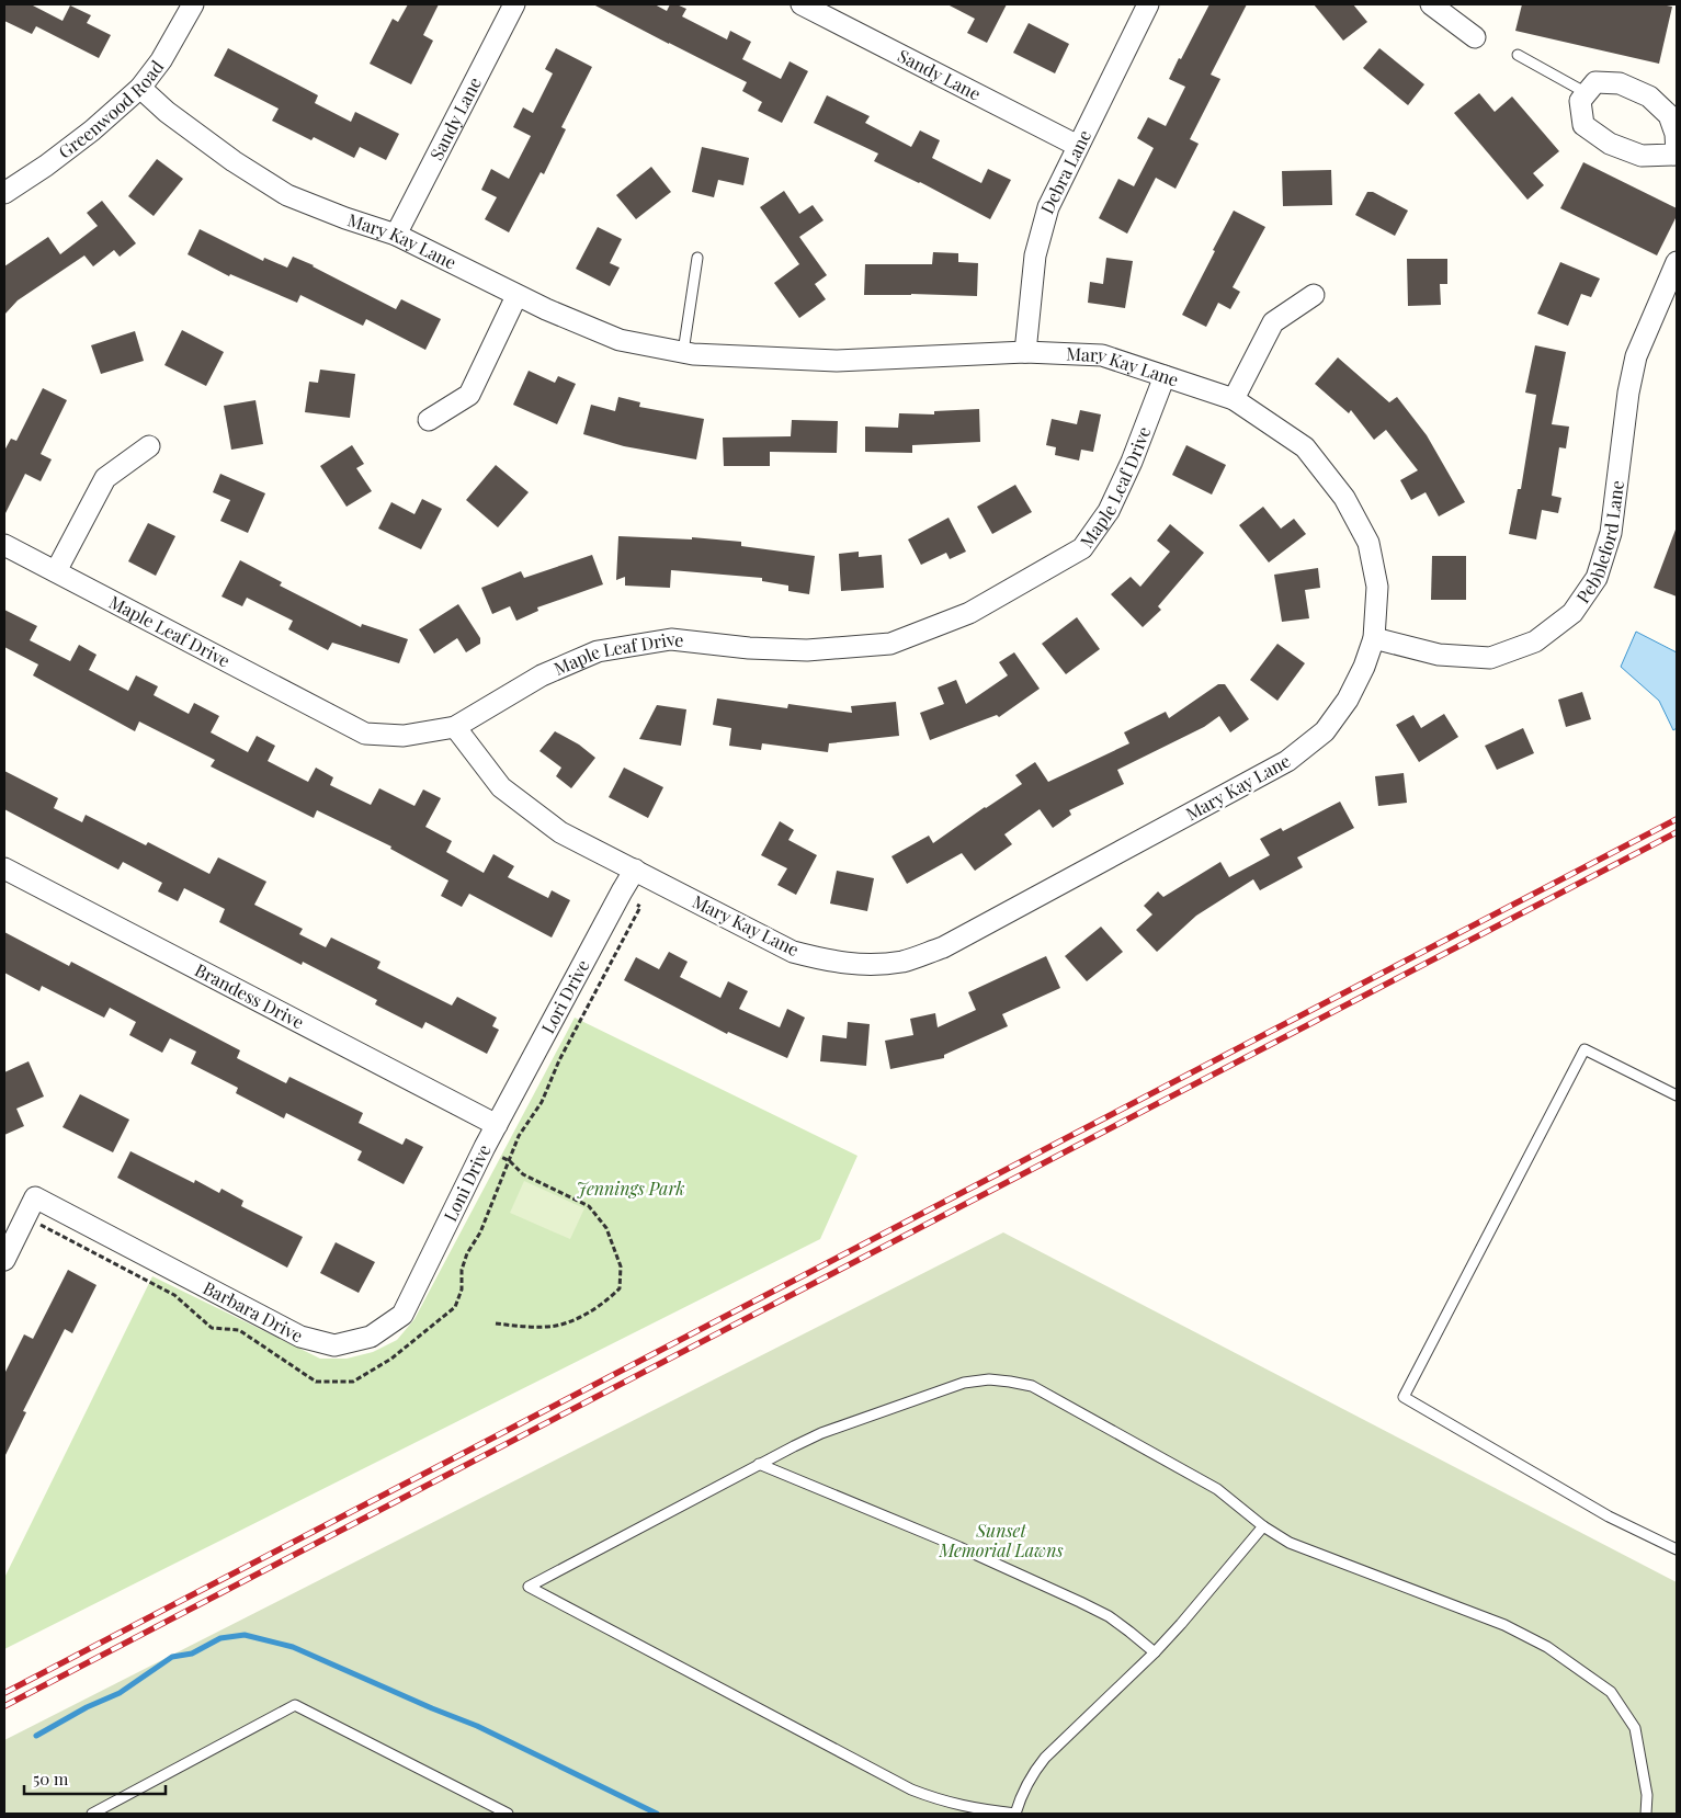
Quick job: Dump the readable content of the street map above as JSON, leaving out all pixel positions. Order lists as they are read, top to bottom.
{
  "streets": {
    "street": [
      "Sandy Lane",
      "Greenwood Road",
      "Debra Lane",
      "Mary Kay Lane",
      "Maple Leaf Drive",
      "Pebbleford Lane",
      "Brandess Drive",
      "Lori Drive",
      "Loni Drive",
      "Barbara Drive"
    ]
  },
  "crossings": [
    ["Sandy Lane", "Debra Lane"],
    ["Sandy Lane", "Mary Kay Lane"],
    ["Greenwood Road", "Mary Kay Lane"],
    ["Debra Lane", "Mary Kay Lane"],
    ["Mary Kay Lane", "Maple Leaf Drive"],
    ["Mary Kay Lane", "Pebbleford Lane"],
    ["Mary Kay Lane", "Lori Drive"],
    ["Brandess Drive", "Lori Drive"],
    ["Brandess Drive", "Loni Drive"],
    ["Lori Drive", "Loni Drive"],
    ["Loni Drive", "Barbara Drive"]
  ],
  "parks": ["Jennings Park", "Sunset Memorial Lawns"],
  "scale_bar": "50 m"
}
